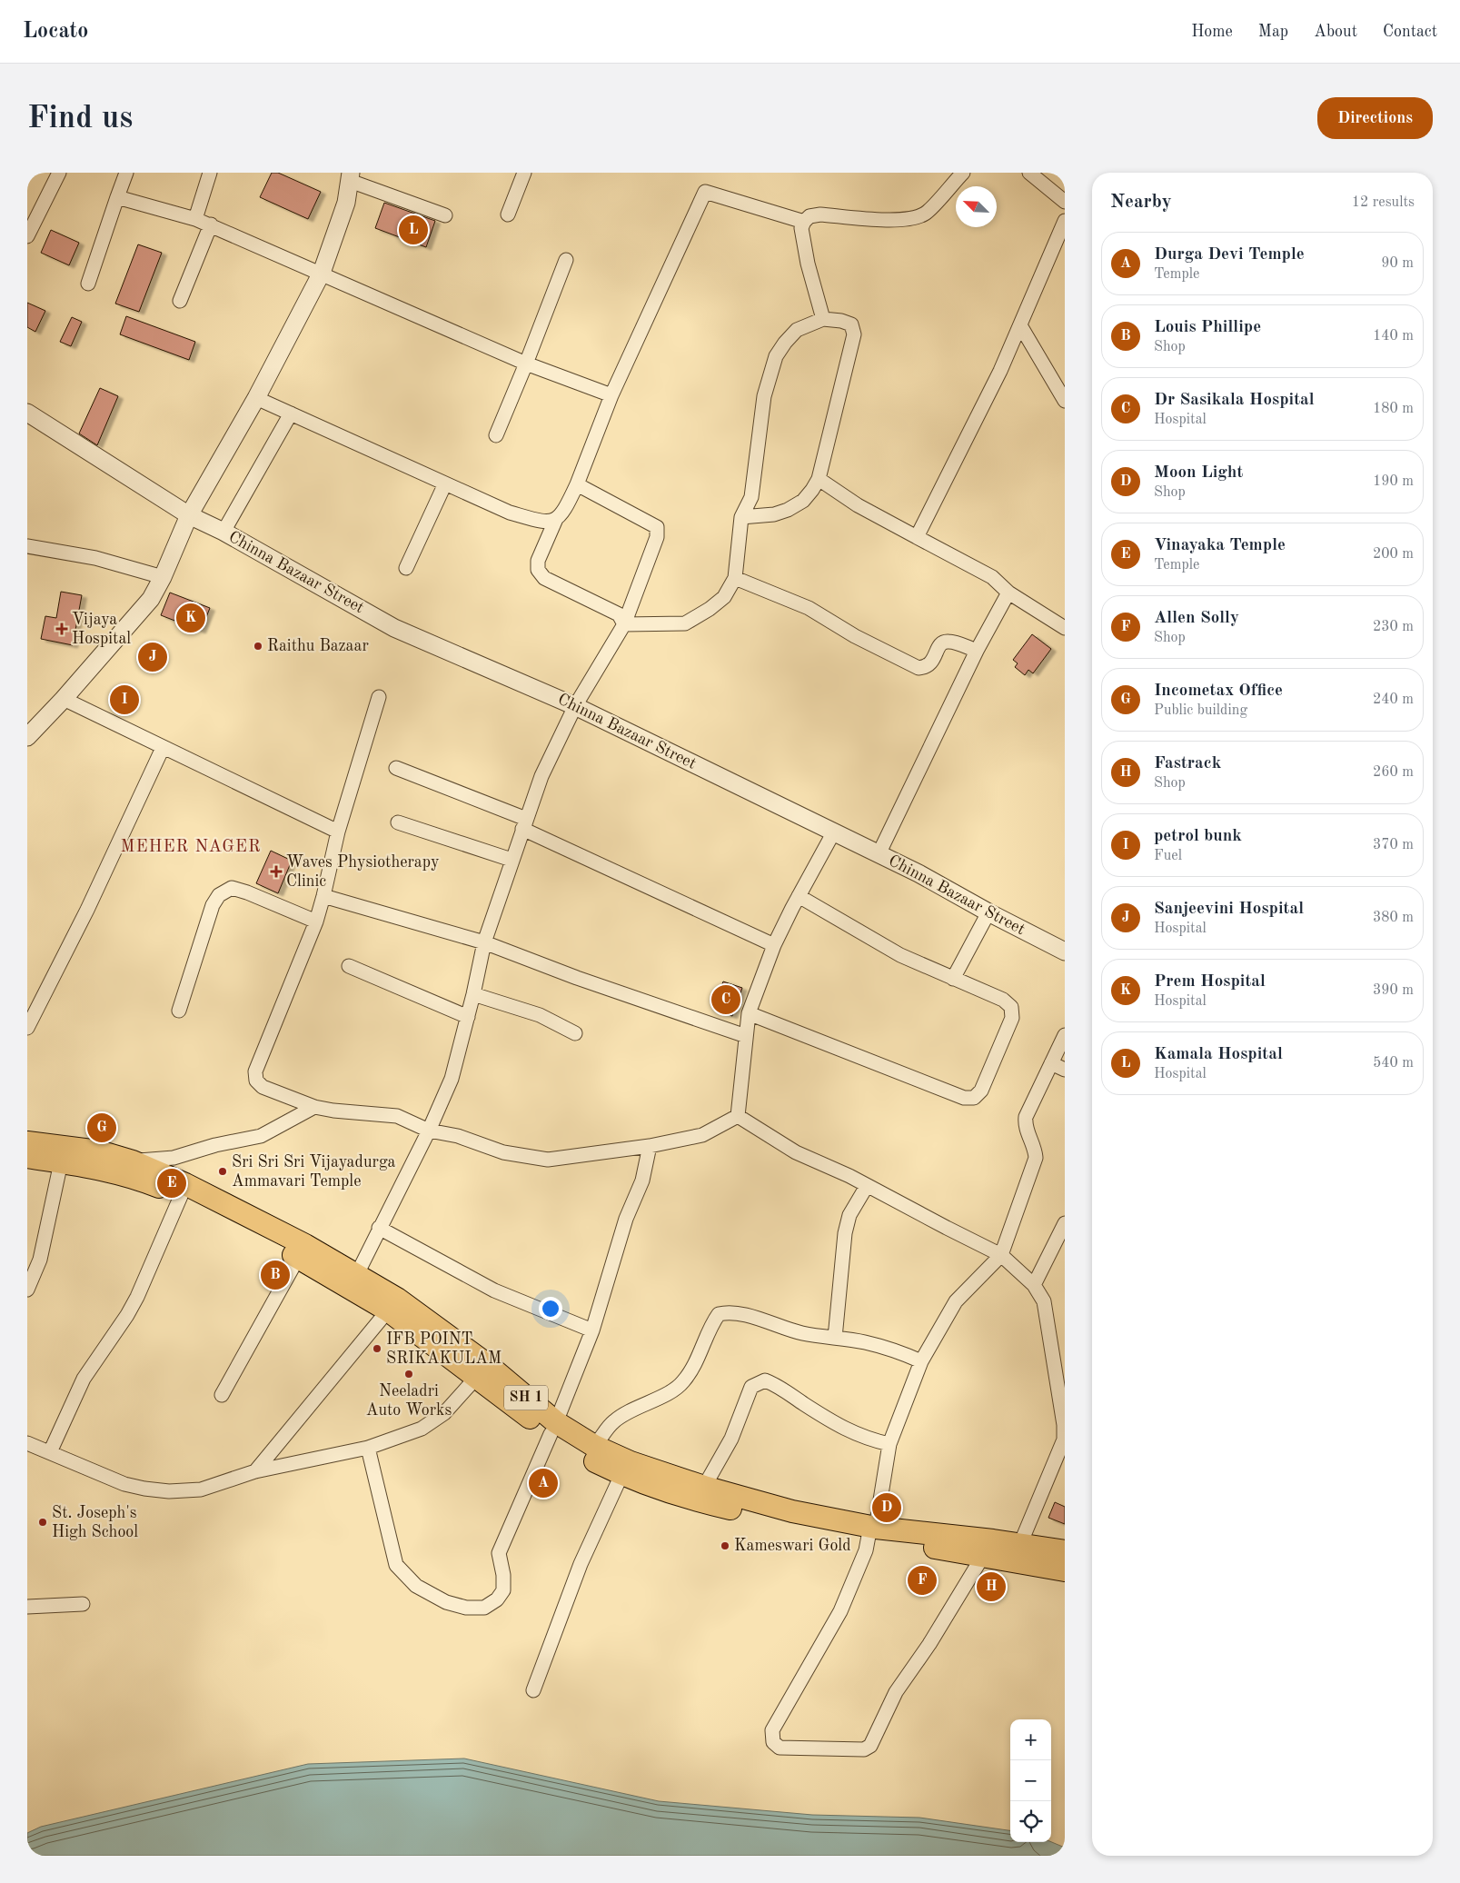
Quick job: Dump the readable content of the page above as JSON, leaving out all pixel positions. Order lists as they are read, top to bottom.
{
  "streets": {
    "main road": ["SH 1"],
    "street": ["Chinna Bazaar Street"]
  },
  "districts": ["MEHER NAGER"],
  "places": {
    "health": ["Vijaya Hospital", "Waves Physiotherapy Clinic"],
    "other": [
      "Raithu Bazaar",
      "Sri Sri Sri Vijayadurga Ammavari Temple",
      "IFB POINT SRIKAKULAM",
      "Neeladri Auto Works",
      "St. Joseph's High School",
      "Kameswari Gold"
    ]
  },
  "north": "top left",
  "page": {
    "header": "Locato",
    "nav": [
      "Home",
      "Map",
      "About",
      "Contact"
    ],
    "buttons": "Directions",
    "title": "Find us",
    "heading": ["Nearby", "12 results"],
    "pins": [
      "L",
      "K",
      "J",
      "I",
      "C",
      "G",
      "E",
      "B",
      "A",
      "D",
      "F",
      "H"
    ],
    "list": [
      {
        "mark": "A",
        "name": "Durga Devi Temple",
        "note": "Temple",
        "value": "90 m"
      },
      {
        "mark": "B",
        "name": "Louis Phillipe",
        "note": "Shop",
        "value": "140 m"
      },
      {
        "mark": "C",
        "name": "Dr Sasikala Hospital",
        "note": "Hospital",
        "value": "180 m"
      },
      {
        "mark": "D",
        "name": "Moon Light",
        "note": "Shop",
        "value": "190 m"
      },
      {
        "mark": "E",
        "name": "Vinayaka Temple",
        "note": "Temple",
        "value": "200 m"
      },
      {
        "mark": "F",
        "name": "Allen Solly",
        "note": "Shop",
        "value": "230 m"
      },
      {
        "mark": "G",
        "name": "Incometax Office",
        "note": "Public building",
        "value": "240 m"
      },
      {
        "mark": "H",
        "name": "Fastrack",
        "note": "Shop",
        "value": "260 m"
      },
      {
        "mark": "I",
        "name": "petrol bunk",
        "note": "Fuel",
        "value": "370 m"
      },
      {
        "mark": "J",
        "name": "Sanjeevini Hospital",
        "note": "Hospital",
        "value": "380 m"
      },
      {
        "mark": "K",
        "name": "Prem Hospital",
        "note": "Hospital",
        "value": "390 m"
      },
      {
        "mark": "L",
        "name": "Kamala Hospital",
        "note": "Hospital",
        "value": "540 m"
      }
    ],
    "map_buttons": ["+", "−"]
  }
}
